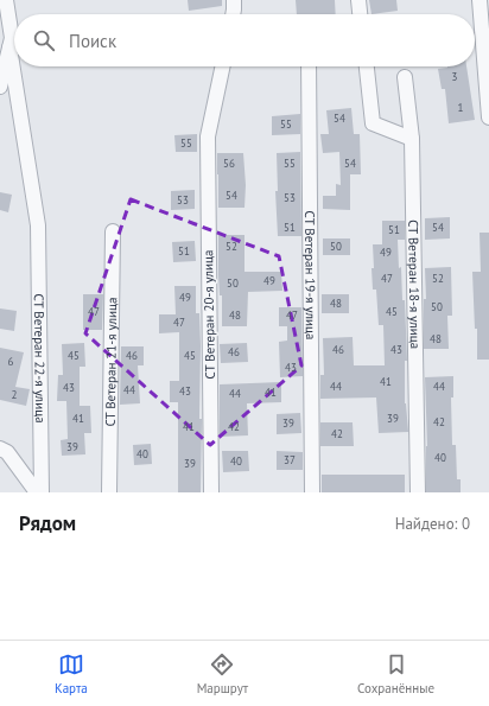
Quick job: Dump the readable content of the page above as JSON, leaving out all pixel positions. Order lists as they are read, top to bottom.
{
  "streets": {
    "street": [
      "СТ Ветеран 19-я улица",
      "СТ Ветеран 18-я улица",
      "СТ Ветеран 20-я улица",
      "СТ Ветеран 22-я улица",
      "СТ Ветеран 21-я улица"
    ]
  },
  "house_numbers": [
    "3",
    "1",
    "54",
    "55",
    "55",
    "56",
    "55",
    "54",
    "54",
    "53",
    "53",
    "51",
    "54",
    "51",
    "52",
    "50",
    "51",
    "49",
    "47",
    "52",
    "49",
    "50",
    "49",
    "48",
    "50",
    "47",
    "45",
    "48",
    "47",
    "47",
    "48",
    "46",
    "43",
    "46",
    "45",
    "46",
    "45",
    "6",
    "43",
    "41",
    "44",
    "44",
    "43",
    "44",
    "43",
    "41",
    "44",
    "2",
    "41",
    "39",
    "42",
    "39",
    "41",
    "42",
    "42",
    "39",
    "40",
    "40",
    "37",
    "40",
    "39"
  ],
  "page": {
    "search": "Поиск",
    "heading": ["Рядом", "Найдено: 0"],
    "nav": ["Карта", "Маршрут", "Сохранённые"]
  }
}
